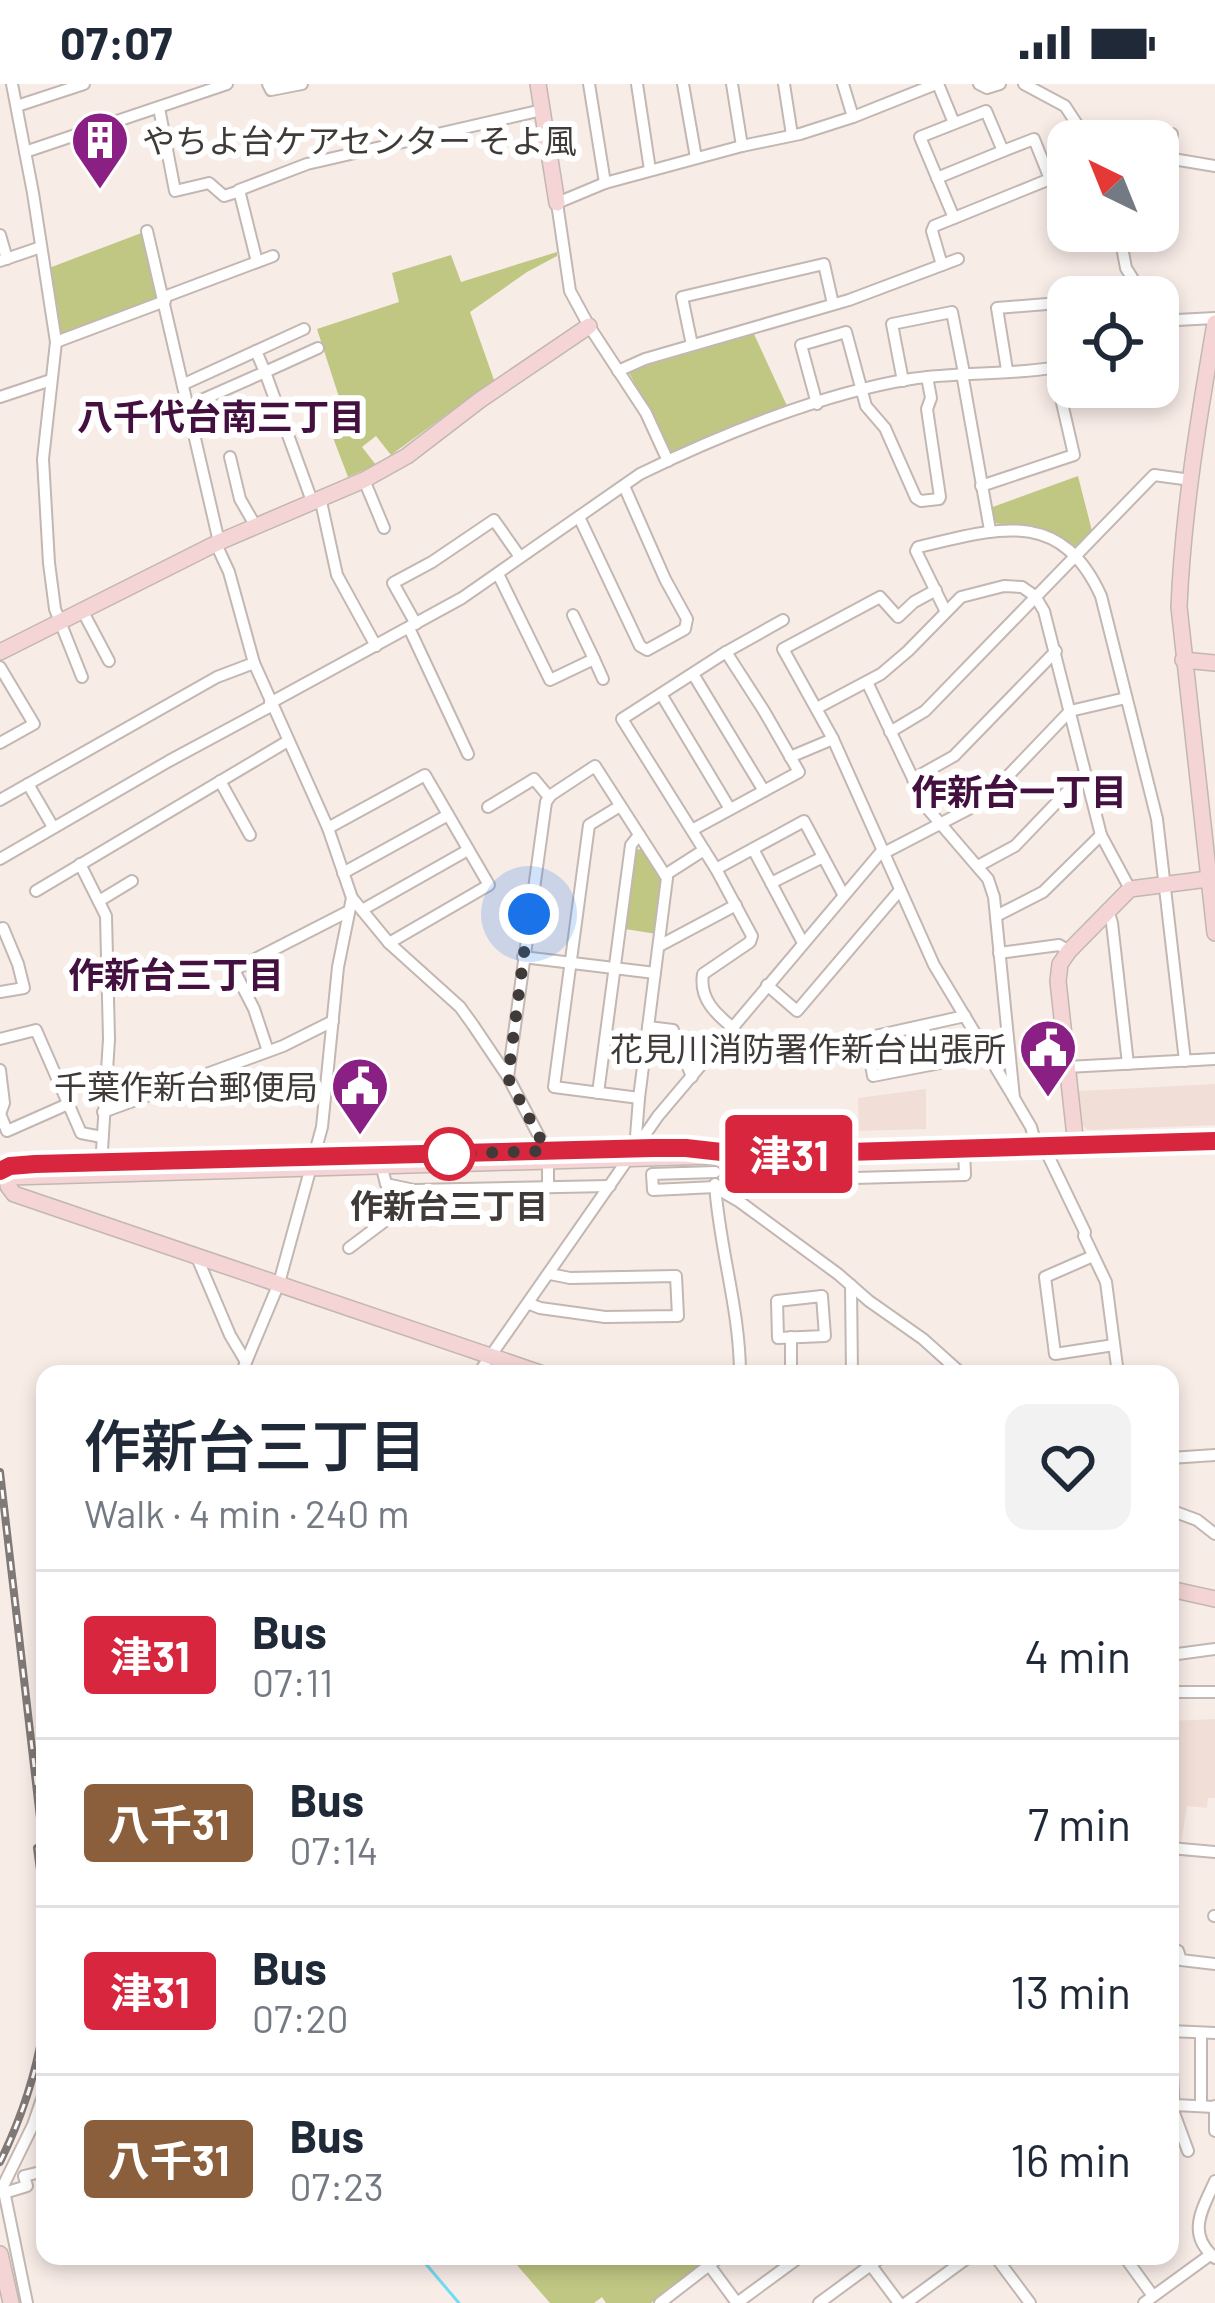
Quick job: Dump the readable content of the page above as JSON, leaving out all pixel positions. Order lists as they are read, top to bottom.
{
  "districts": ["八千代台南三丁目", "作新台一丁目", "作新台三丁目"],
  "places": {
    "building": ["やちよ台ケアセンター そよ風"],
    "public building": ["花見川消防署作新台出張所", "千葉作新台郵便局"],
    "other": ["作新台三丁目"]
  },
  "lines": ["bus line 津31"],
  "north": "top left",
  "page": {
    "status": "07:07",
    "on_map": "津31",
    "heading": ["作新台三丁目", "Walk · 4 min · 240 m"],
    "list": [
      {
        "mark": "津31",
        "name": "Bus",
        "note": "07:11",
        "value": "4 min"
      },
      {
        "mark": "八千31",
        "name": "Bus",
        "note": "07:14",
        "value": "7 min"
      },
      {
        "mark": "津31",
        "name": "Bus",
        "note": "07:20",
        "value": "13 min"
      },
      {
        "mark": "八千31",
        "name": "Bus",
        "note": "07:23",
        "value": "16 min"
      }
    ]
  }
}
